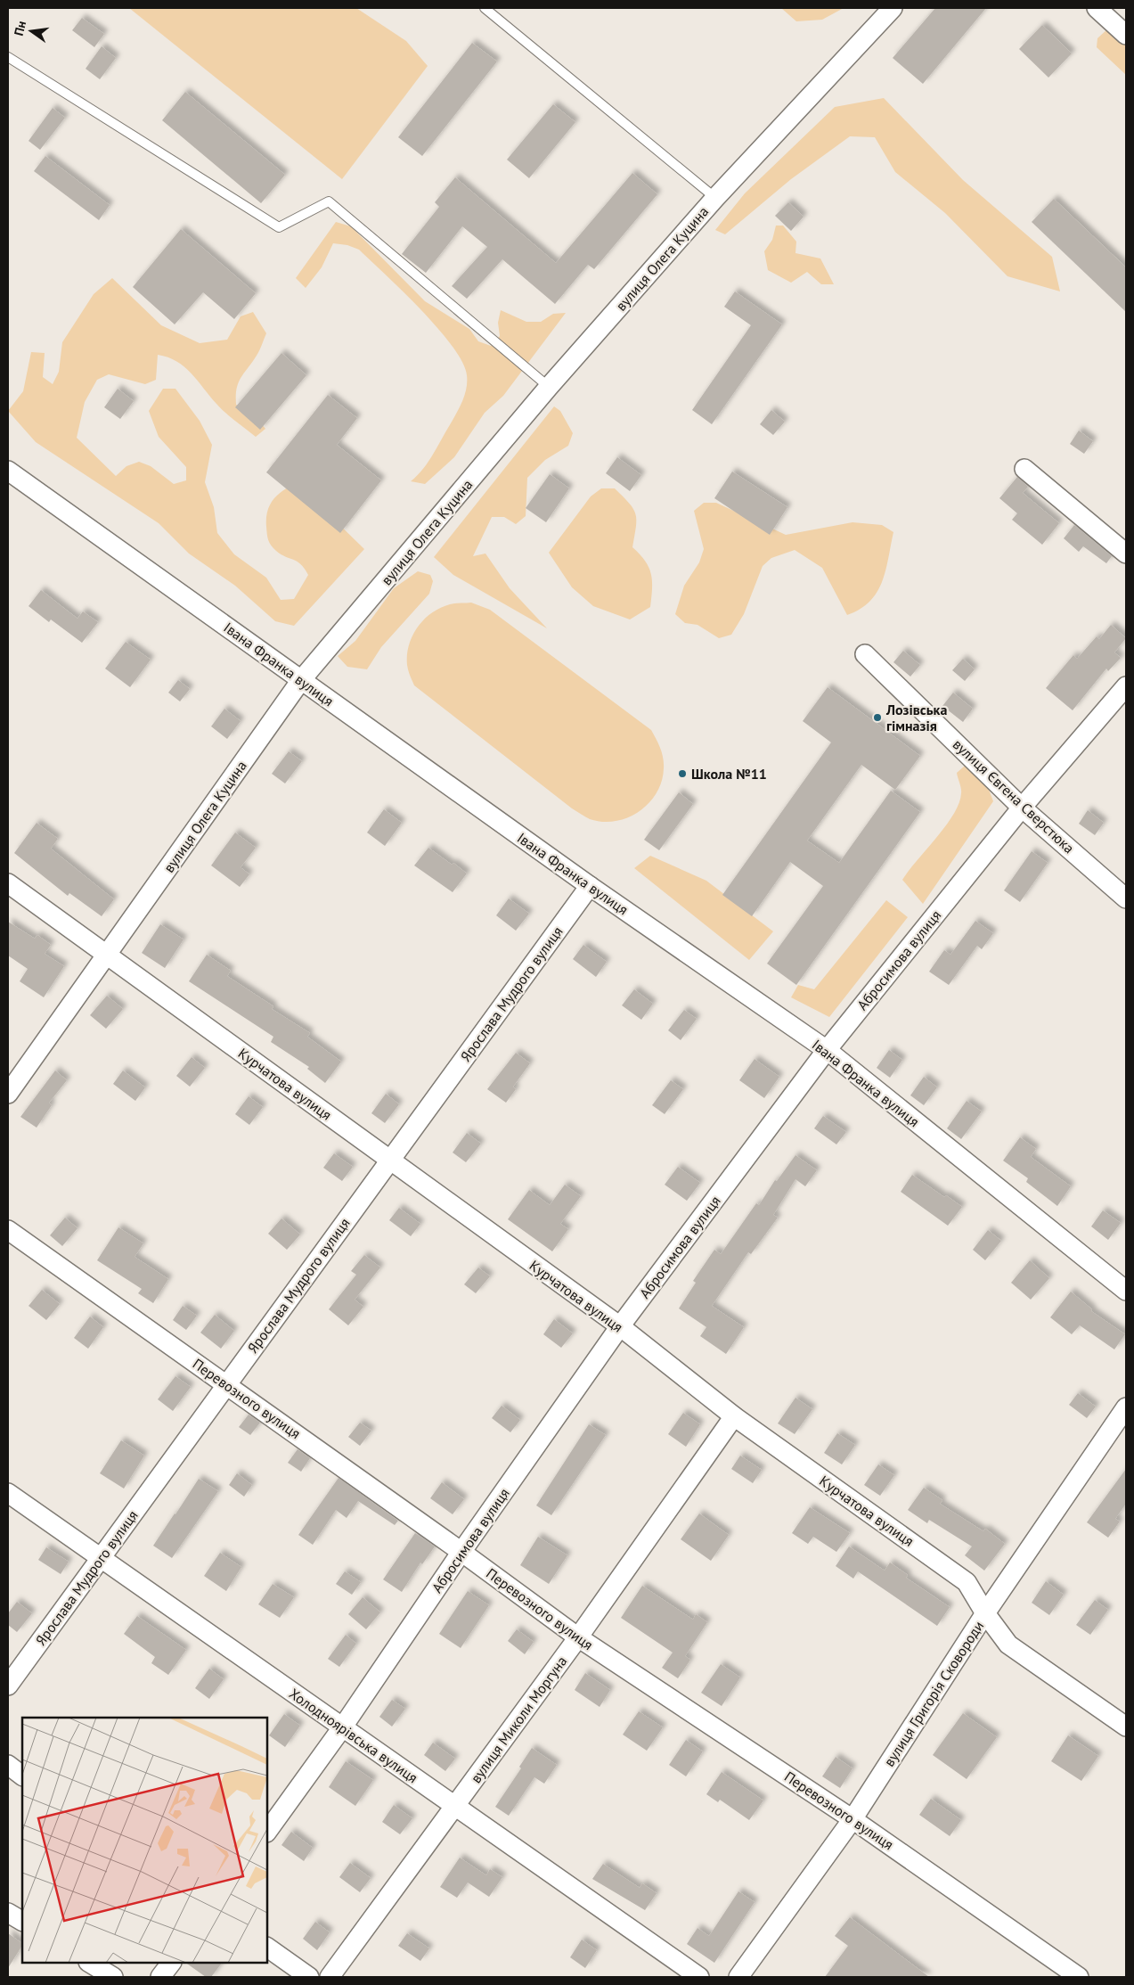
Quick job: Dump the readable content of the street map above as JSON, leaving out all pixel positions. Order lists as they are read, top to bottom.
{
  "streets": {
    "street": [
      "вулиця Олега Куцина",
      "Івана Франка вулиця",
      "вулиця Євгена Сверстюка",
      "Абросимова вулиця",
      "Ярослава Мудрого вулиця",
      "Курчатова вулиця",
      "Перевозного вулиця",
      "вулиця Григорія Сковороди",
      "вулиця Миколи Моргуна",
      "Холодноярівська вулиця"
    ]
  },
  "crossings": [
    ["вулиця Олега Куцина", "Івана Франка вулиця"],
    ["вулиця Олега Куцина", "Курчатова вулиця"],
    ["Івана Франка вулиця", "Абросимова вулиця"],
    ["Івана Франка вулиця", "Ярослава Мудрого вулиця"],
    ["вулиця Євгена Сверстюка", "Абросимова вулиця"],
    ["Абросимова вулиця", "Курчатова вулиця"],
    ["Абросимова вулиця", "Перевозного вулиця"],
    ["Абросимова вулиця", "Холодноярівська вулиця"],
    ["Ярослава Мудрого вулиця", "Курчатова вулиця"],
    ["Ярослава Мудрого вулиця", "Перевозного вулиця"],
    ["Ярослава Мудрого вулиця", "Холодноярівська вулиця"],
    ["Курчатова вулиця", "вулиця Григорія Сковороди"],
    ["Курчатова вулиця", "вулиця Миколи Моргуна"],
    ["Перевозного вулиця", "вулиця Григорія Сковороди"],
    ["Перевозного вулиця", "вулиця Миколи Моргуна"],
    ["вулиця Миколи Моргуна", "Холодноярівська вулиця"]
  ],
  "places": ["Лозівська гімназія", "Школа №11"],
  "north": "left"
}
